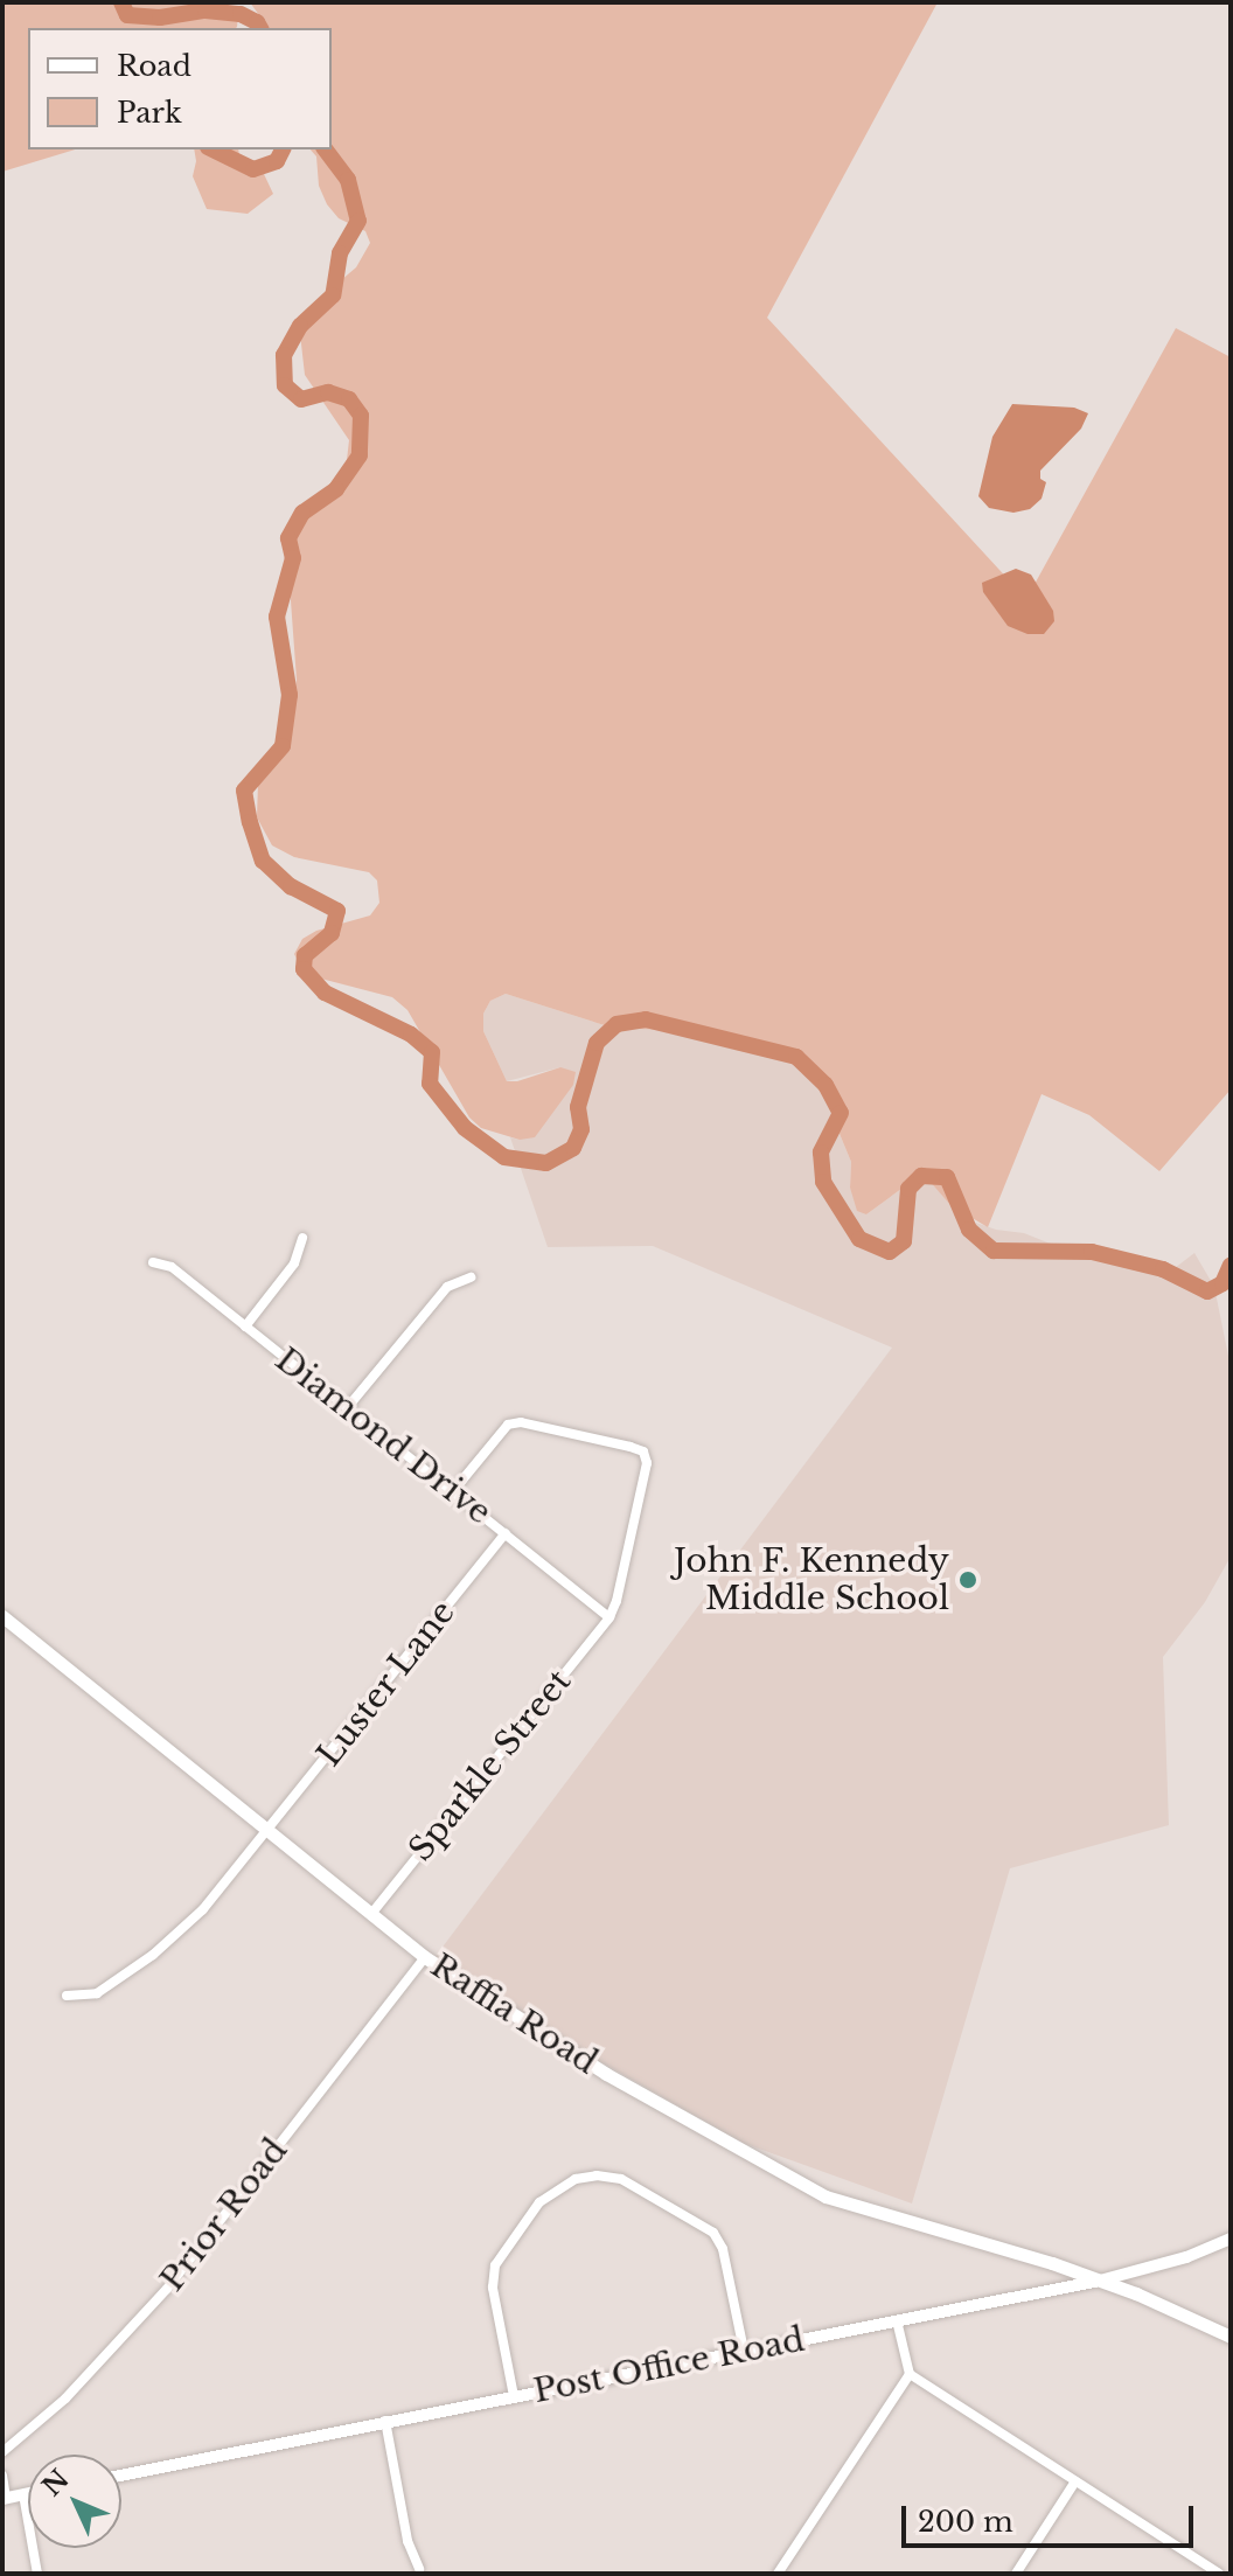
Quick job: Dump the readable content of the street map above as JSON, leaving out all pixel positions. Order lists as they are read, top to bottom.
{
  "streets": {
    "main road": ["Raffia Road"],
    "street": [
      "Diamond Drive",
      "Luster Lane",
      "Sparkle Street",
      "Prior Road",
      "Post Office Road"
    ]
  },
  "crossings": [
    ["Diamond Drive", "Luster Lane"],
    ["Diamond Drive", "Sparkle Street"],
    ["Luster Lane", "Raffia Road"],
    ["Sparkle Street", "Raffia Road"],
    ["Raffia Road", "Prior Road"],
    ["Raffia Road", "Post Office Road"]
  ],
  "places": ["John F. Kennedy Middle School"],
  "legend": ["Road", "Park"],
  "scale_bar": "200 m",
  "north": "top left"
}
